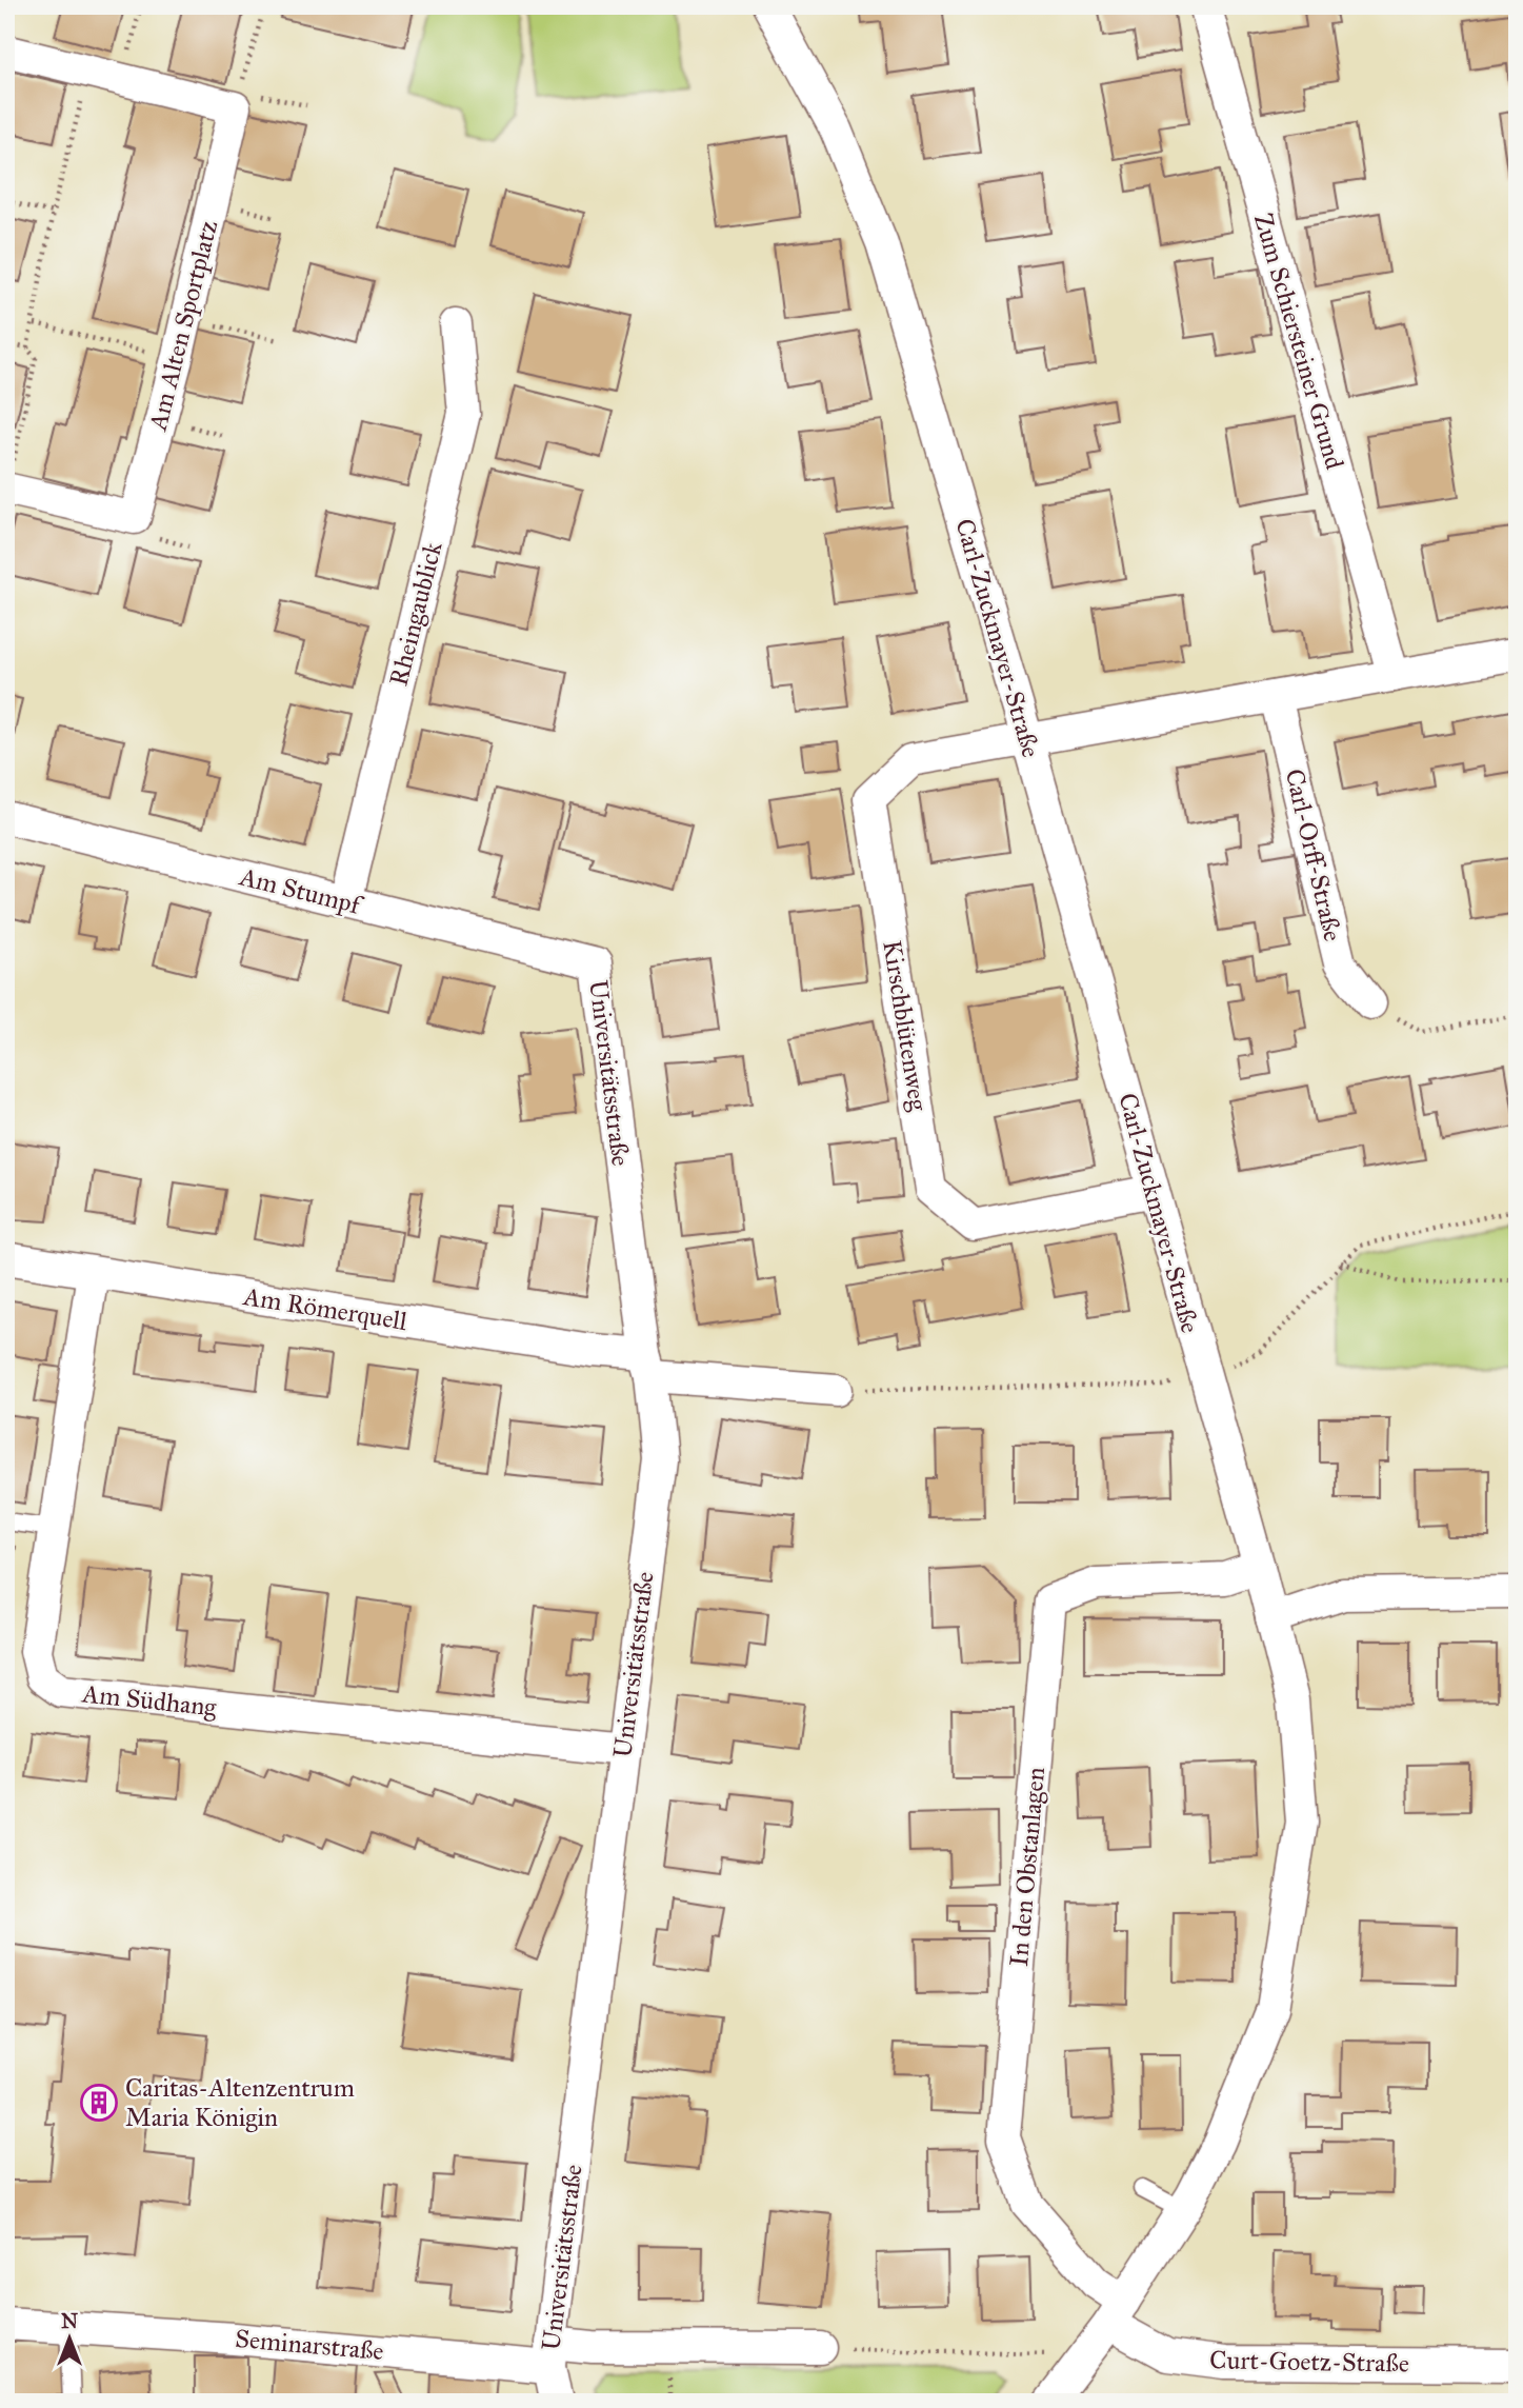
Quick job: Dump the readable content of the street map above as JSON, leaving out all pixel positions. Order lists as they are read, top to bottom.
{
  "streets": {
    "street": [
      "Am Alten Sportplatz",
      "Zum Schiersteiner Grund",
      "Rheingaublick",
      "Carl-Zuckmayer-Straße",
      "Carl-Orff-Straße",
      "Am Stumpf",
      "Kirschblütenweg",
      "Universitätsstraße",
      "Am Römerquell",
      "Am Südhang",
      "In den Obstanlagen",
      "Seminarstraße",
      "Curt-Goetz-Straße"
    ]
  },
  "crossings": [
    ["Rheingaublick", "Am Stumpf"],
    ["Carl-Zuckmayer-Straße", "Kirschblütenweg"],
    ["Carl-Zuckmayer-Straße", "In den Obstanlagen"],
    ["Carl-Zuckmayer-Straße", "Curt-Goetz-Straße"],
    ["Am Stumpf", "Universitätsstraße"],
    ["Universitätsstraße", "Am Römerquell"],
    ["Universitätsstraße", "Am Südhang"],
    ["Universitätsstraße", "Seminarstraße"],
    ["Am Römerquell", "Am Südhang"],
    ["In den Obstanlagen", "Curt-Goetz-Straße"]
  ],
  "places": {
    "building": ["Caritas-Altenzentrum Maria Königin"]
  },
  "north": "top"
}
